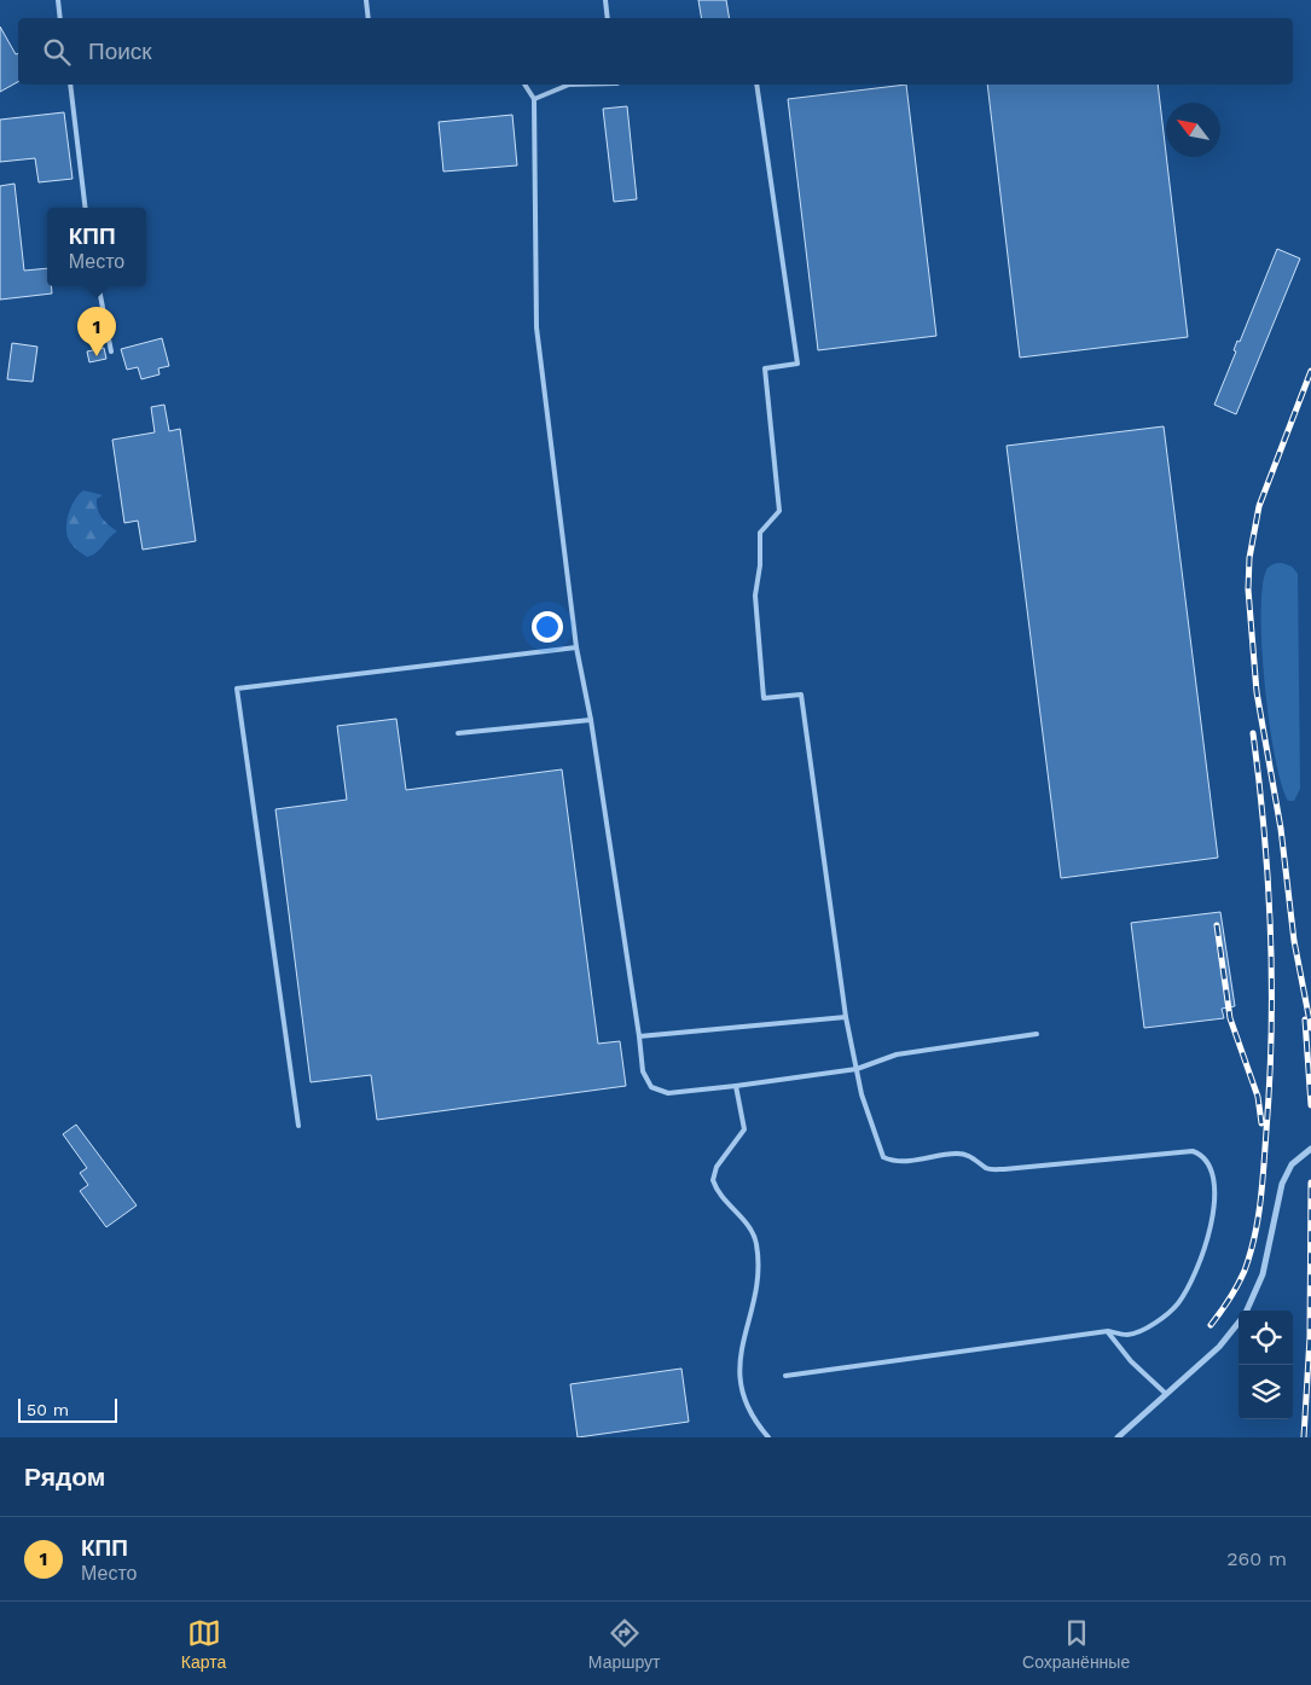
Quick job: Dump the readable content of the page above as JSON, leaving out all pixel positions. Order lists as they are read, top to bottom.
{
  "scale_bar": "50 m",
  "north": "top left",
  "page": {
    "search": "Поиск",
    "popup": ["КПП", "Место"],
    "pins": "1",
    "scale": "50 m",
    "heading": "Рядом",
    "list": [
      {
        "mark": "1",
        "name": "КПП",
        "note": "Место",
        "value": "260 m"
      }
    ],
    "nav": ["Карта", "Маршрут", "Сохранённые"]
  }
}
